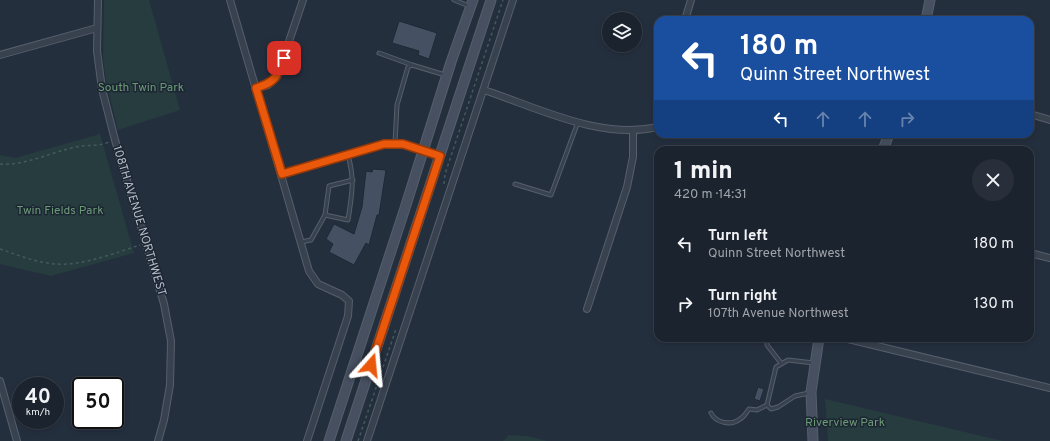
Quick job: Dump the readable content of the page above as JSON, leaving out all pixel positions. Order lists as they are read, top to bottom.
{
  "streets": {
    "street": ["108TH AVENUE NORTHWEST"]
  },
  "parks": ["South Twin Park", "Twin Fields Park", "Riverview Park"],
  "page": {
    "turn": ["180 m", "Quinn Street Northwest"],
    "heading": ["1 min", "420 m · 14:31"],
    "list": [
      {
        "name": "Turn left",
        "note": "Quinn Street Northwest",
        "value": "180 m"
      },
      {
        "name": "Turn right",
        "note": "107th Avenue Northwest",
        "value": "130 m"
      }
    ],
    "speed": "40 km/h",
    "limit": "50"
  }
}
